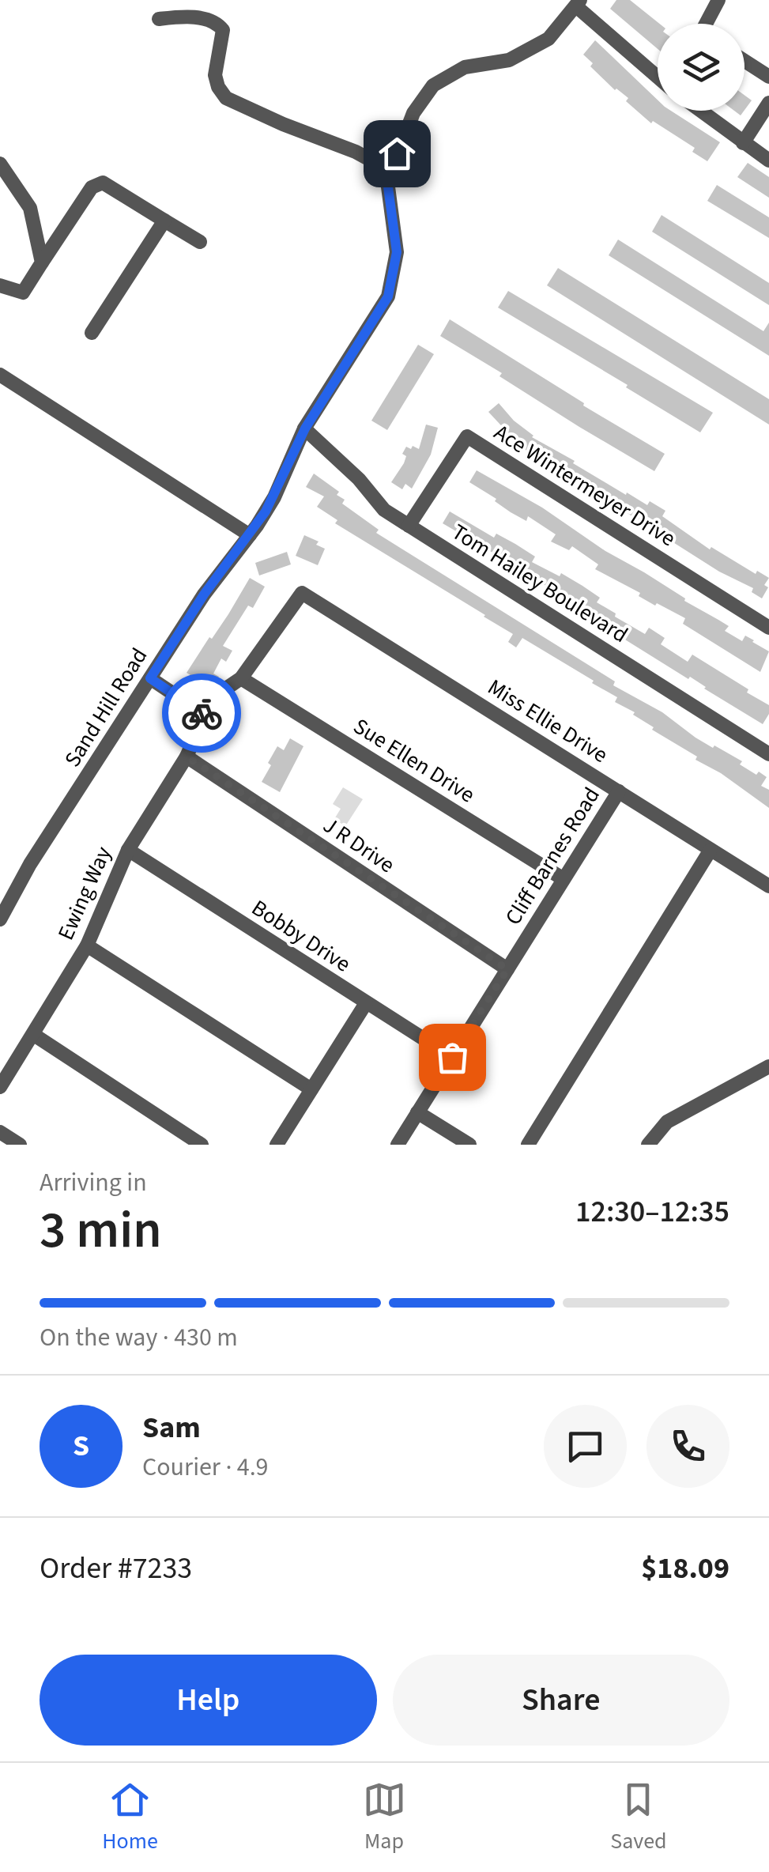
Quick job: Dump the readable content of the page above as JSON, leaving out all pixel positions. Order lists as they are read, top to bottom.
{
  "streets": {
    "street": [
      "Ace Wintermeyer Drive",
      "Tom Hailey Boulevard",
      "Sand Hill Road",
      "Miss Ellie Drive",
      "Sue Ellen Drive",
      "J R Drive",
      "Cliff Barnes Road",
      "Ewing Way",
      "Bobby Drive"
    ]
  },
  "crossings": [
    ["Ace Wintermeyer Drive", "Tom Hailey Boulevard"],
    ["Tom Hailey Boulevard", "Sand Hill Road"],
    ["Miss Ellie Drive", "Cliff Barnes Road"],
    ["Miss Ellie Drive", "Ewing Way"],
    ["Sue Ellen Drive", "Cliff Barnes Road"],
    ["Sue Ellen Drive", "Ewing Way"],
    ["J R Drive", "Cliff Barnes Road"],
    ["J R Drive", "Ewing Way"],
    ["Cliff Barnes Road", "Bobby Drive"],
    ["Ewing Way", "Bobby Drive"]
  ],
  "page": {
    "heading": ["3 min", "Arriving in", "12:30–12:35"],
    "panel": [
      "Sam",
      "Courier · 4.9",
      "Order #7233",
      "$18.09"
    ],
    "bar": "On the way · 430 m",
    "round": "S",
    "buttons": ["Help", "Share"],
    "tabs": ["Home", "Map", "Saved"]
  }
}
